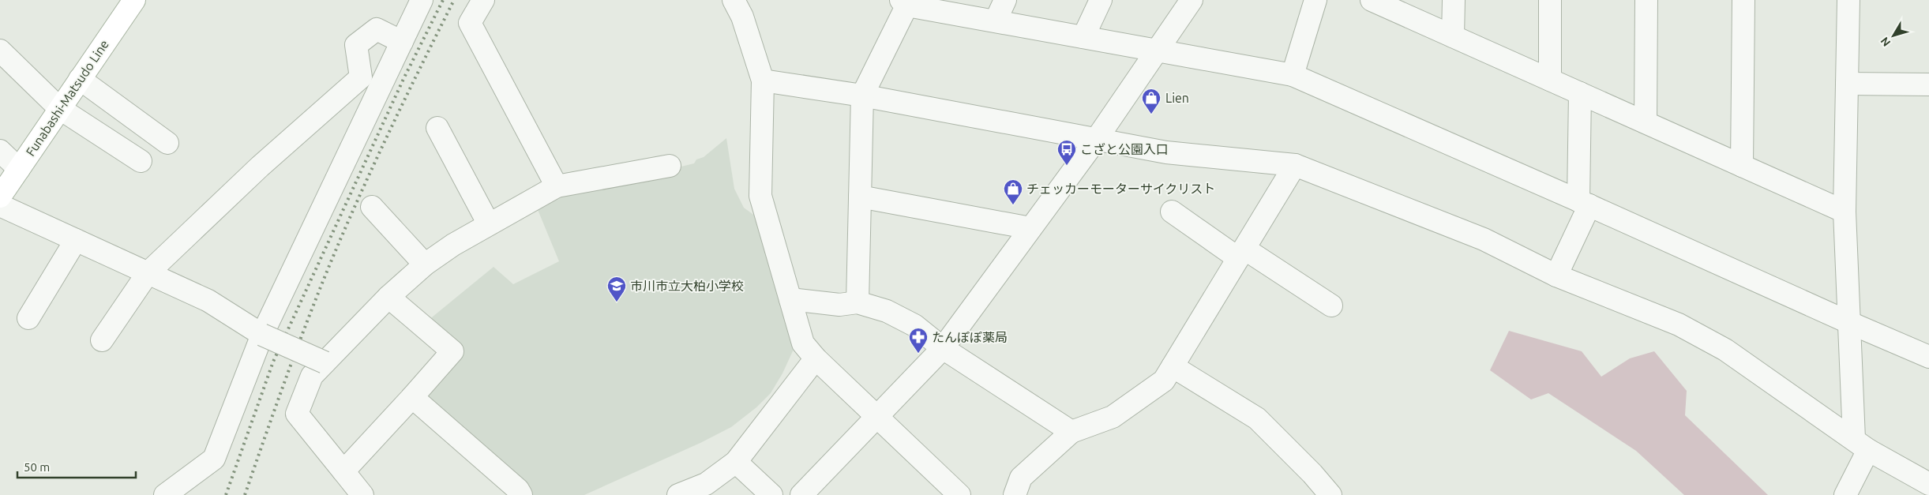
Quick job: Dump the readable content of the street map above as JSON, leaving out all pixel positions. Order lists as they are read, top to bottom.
{
  "streets": {
    "main road": ["Funabashi-Matsudo Line"]
  },
  "places": {
    "shop": ["Lien", "チェッカーモーターサイクリスト"],
    "bus stop": ["こざと公園入口"],
    "school or university": ["市川市立大柏小学校"],
    "pharmacy": ["たんぽぽ薬局"]
  },
  "scale_bar": "50 m",
  "north": "bottom left"
}
